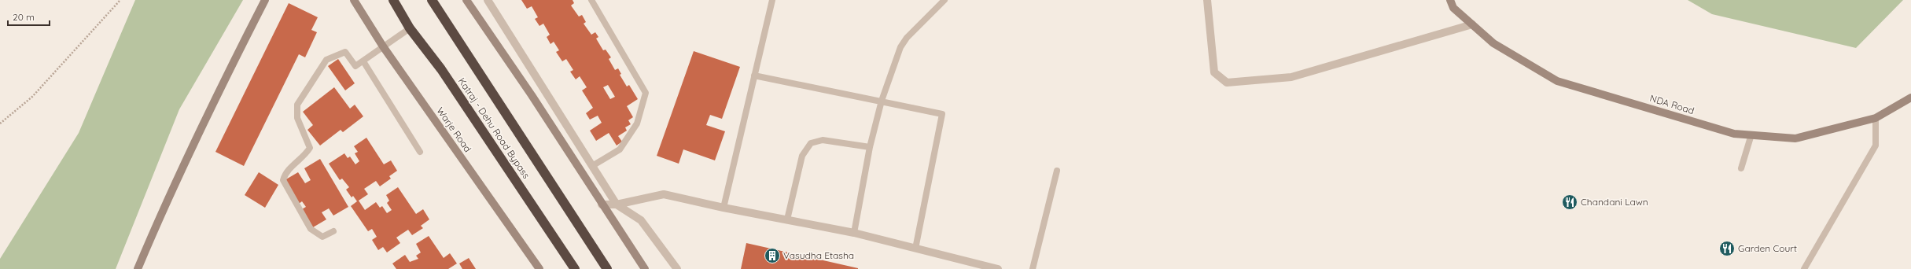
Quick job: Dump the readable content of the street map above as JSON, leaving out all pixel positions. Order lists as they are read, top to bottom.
{
  "streets": {
    "highway": ["Katraj - Dehu Road Bypass"],
    "street": ["NDA Road", "Warje Road"]
  },
  "places": {
    "restaurant": ["Chandani Lawn", "Garden Court"],
    "building": ["Vasudha Etasha"]
  },
  "scale_bar": "20 m"
}
